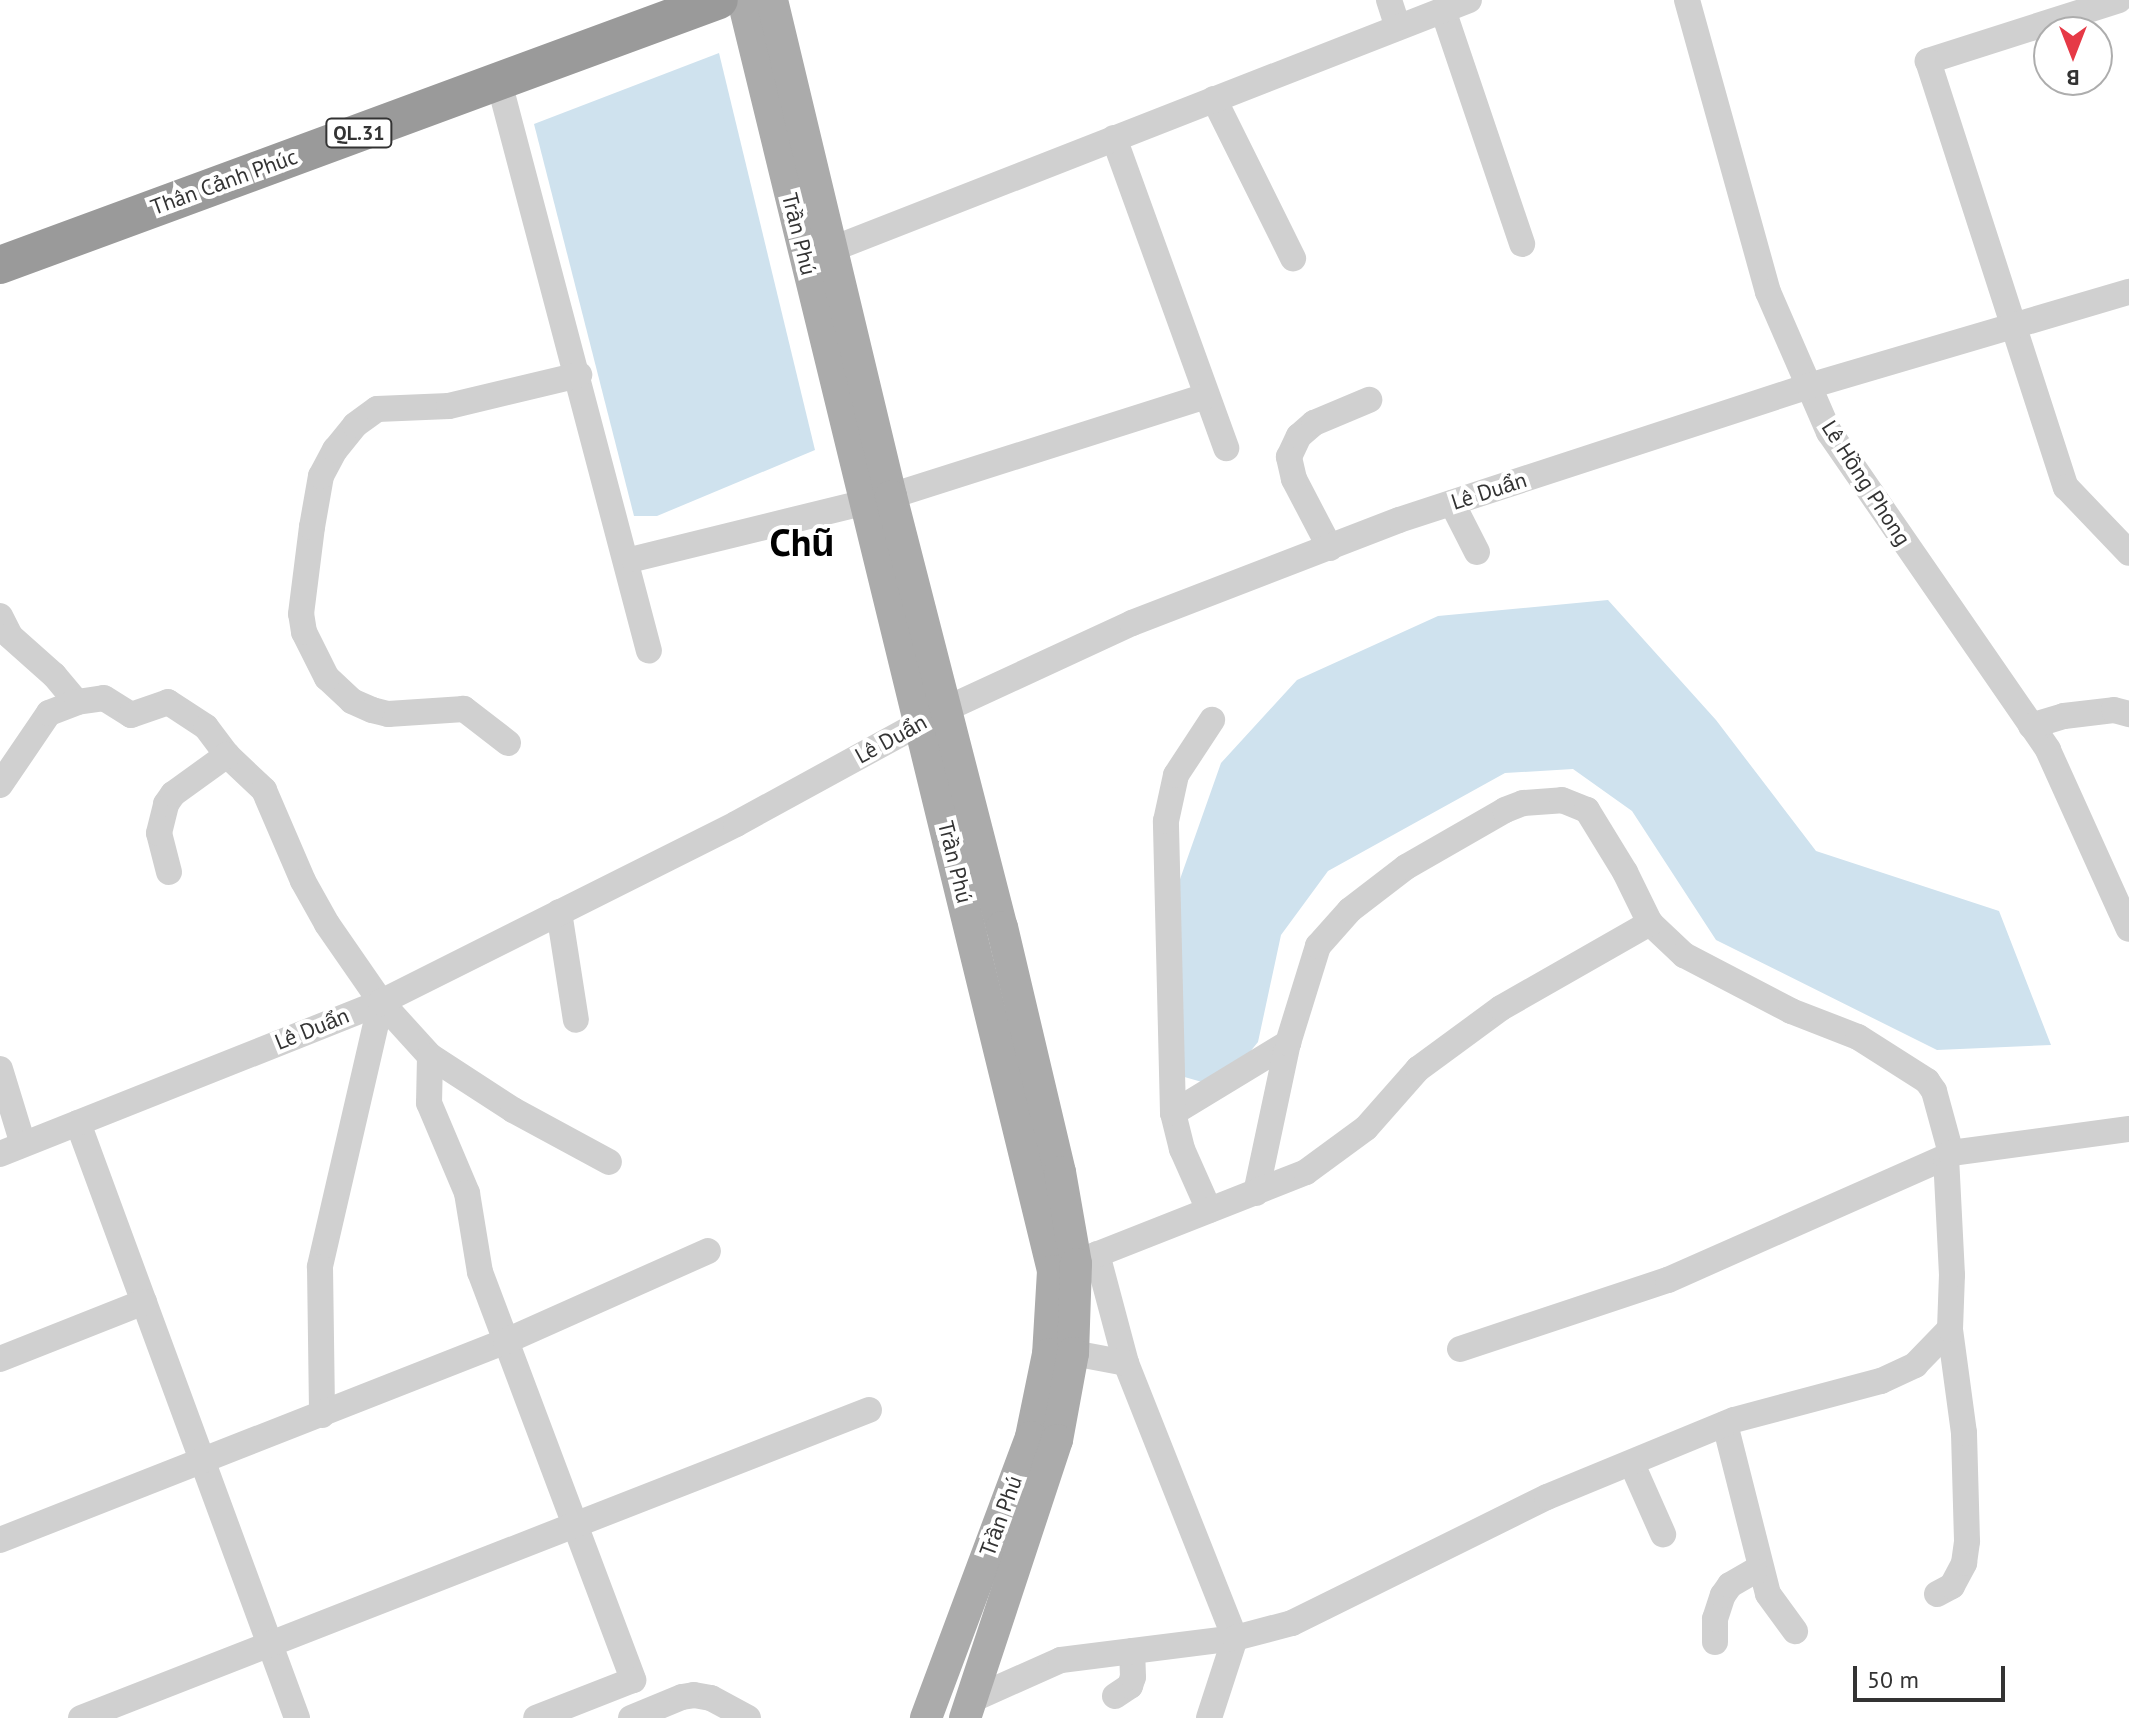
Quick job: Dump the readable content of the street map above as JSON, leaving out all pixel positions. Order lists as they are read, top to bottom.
{
  "streets": {
    "highway": ["QL.31", "Thân Cảnh Phúc"],
    "main road": ["Trần Phú"],
    "street": ["Lê Hồng Phong", "Lê Duẩn"]
  },
  "crossings": [
    ["Trần Phú", "Lê Duẩn"],
    ["Lê Hồng Phong", "Lê Duẩn"]
  ],
  "districts": ["Chũ"],
  "scale_bar": "50 m",
  "north": "bottom"
}
